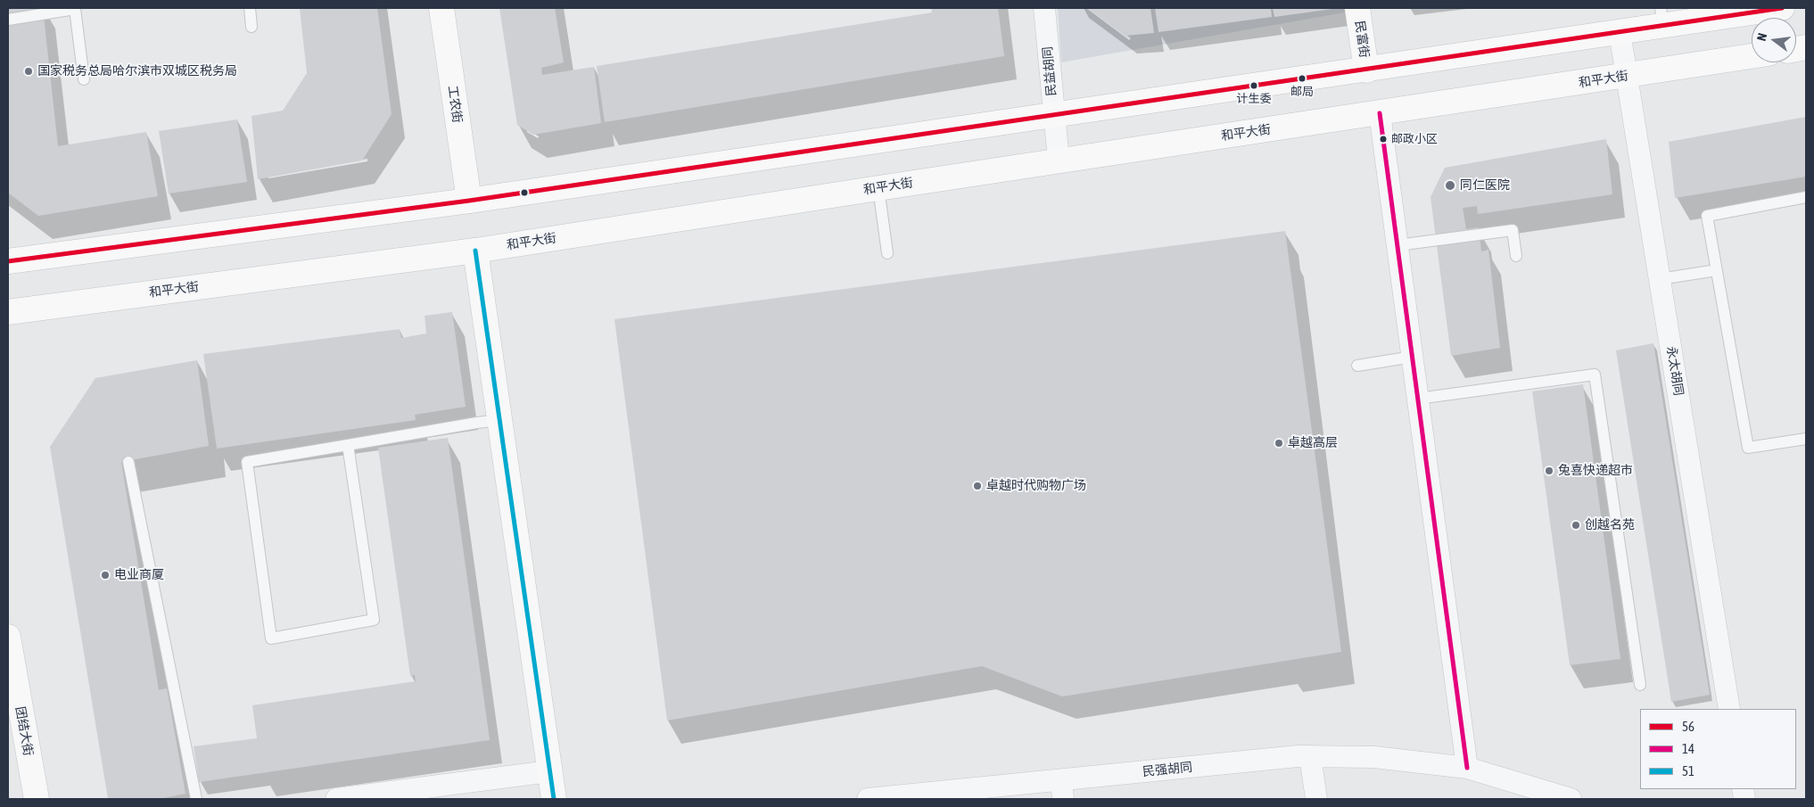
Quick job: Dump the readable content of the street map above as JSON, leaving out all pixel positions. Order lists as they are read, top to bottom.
{
  "streets": {
    "main road": [
      "民富街",
      "和平大街",
      "工农街",
      "团结大街"
    ],
    "street": ["民益胡同", "永太胡同", "民强胡同"]
  },
  "crossings": [
    ["民益胡同", "和平大街"],
    ["和平大街", "永太胡同"]
  ],
  "places": [
    "国家税务总局哈尔滨市双城区税务局",
    "邮局",
    "计生委",
    "邮政小区",
    "同仁医院",
    "卓越高层",
    "兔喜快递超市",
    "卓越时代购物广场",
    "创越名苑",
    "电业商厦"
  ],
  "lines": ["transit line 56", "transit line 14", "transit line 51"],
  "legend": ["56", "14", "51"],
  "north": "left"
}
